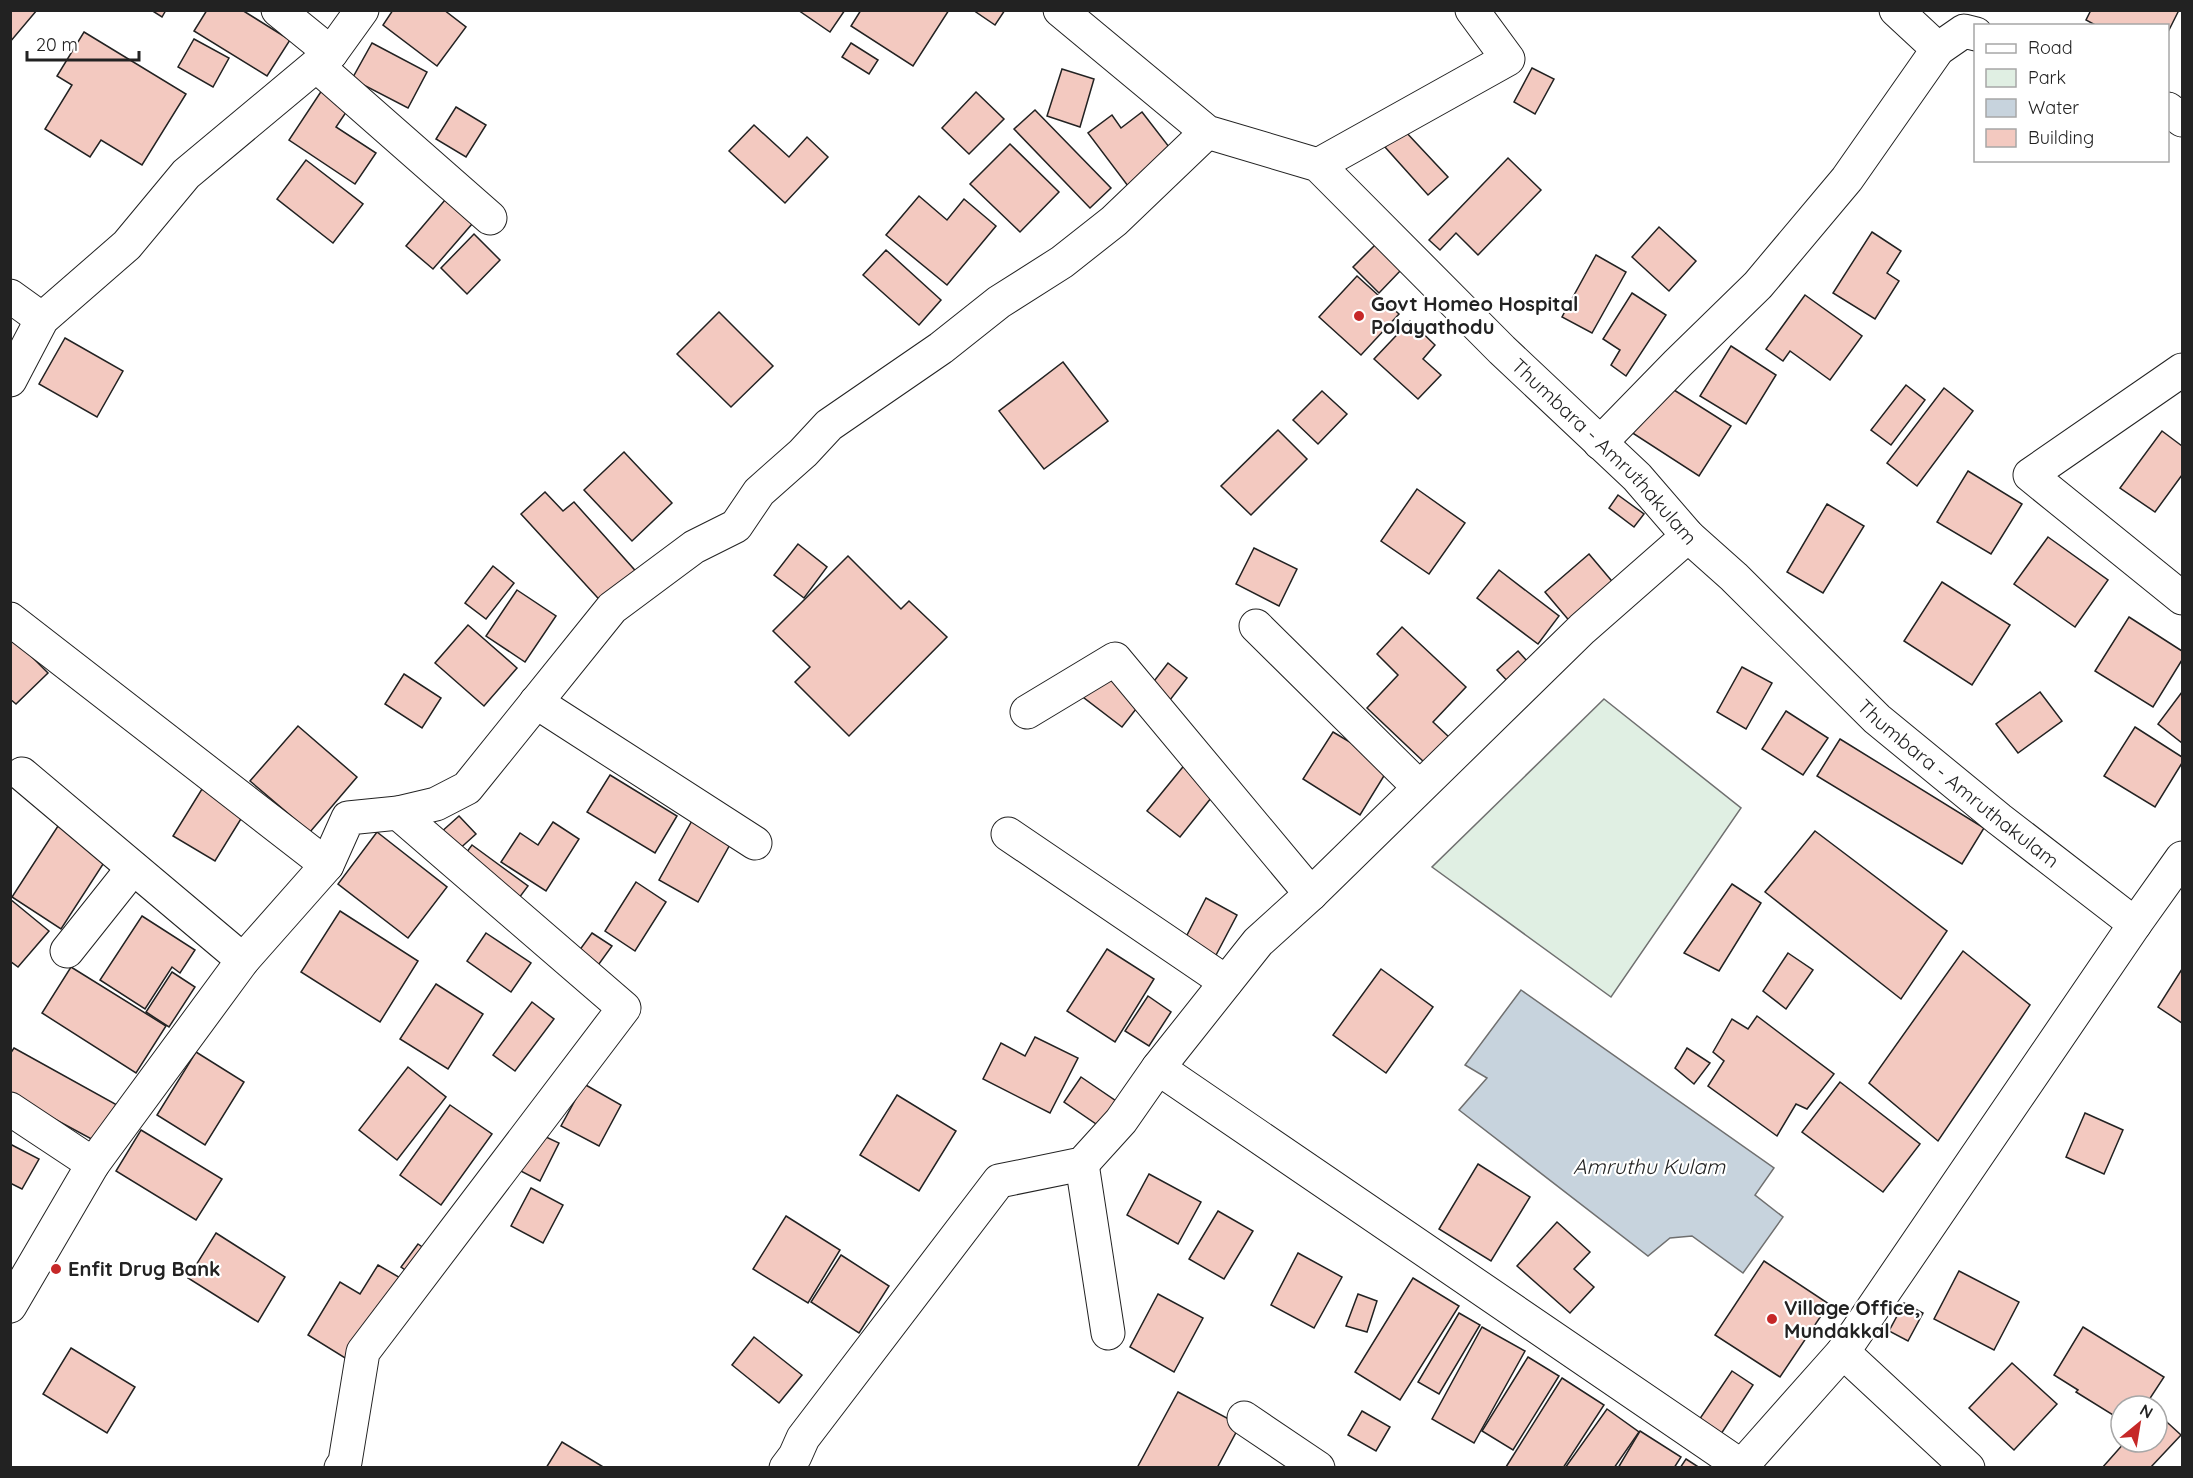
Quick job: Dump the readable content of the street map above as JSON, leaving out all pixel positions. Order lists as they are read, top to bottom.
{
  "streets": {
    "street": ["Thumbara - Amruthakulam"]
  },
  "water": ["Amruthu Kulam"],
  "places": ["Govt Homeo Hospital Polayathodu", "Enfit Drug Bank", "Village Office, Mundakkal"],
  "legend": [
    "Road",
    "Park",
    "Water",
    "Building"
  ],
  "scale_bar": "20 m",
  "north": "top right"
}
